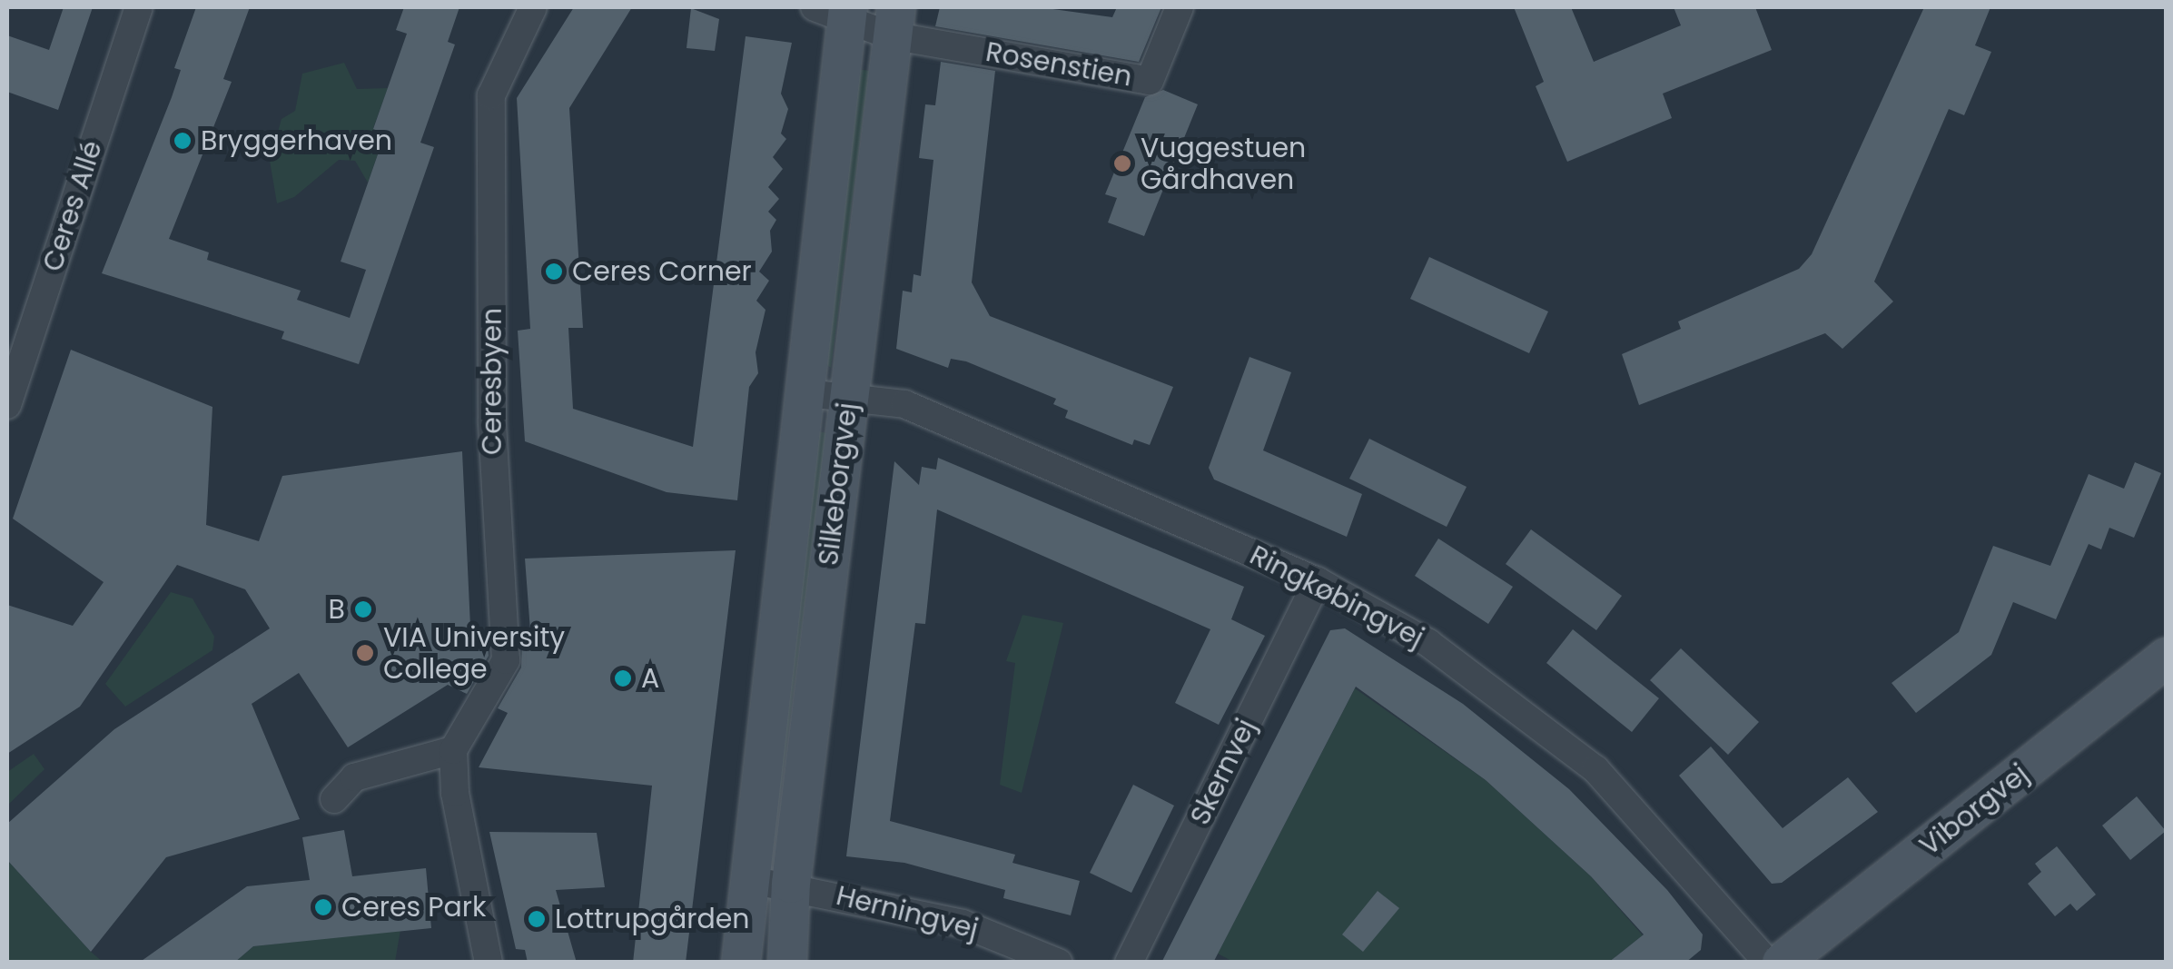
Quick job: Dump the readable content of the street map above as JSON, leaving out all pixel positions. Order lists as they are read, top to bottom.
{
  "streets": {
    "street": [
      "Rosenstien",
      "Ceres Allé",
      "Ceresbyen",
      "Silkeborgvej",
      "Ringkøbingvej",
      "Skernvej",
      "Viborgvej",
      "Herningvej"
    ]
  },
  "crossings": [
    ["Rosenstien", "Silkeborgvej"],
    ["Silkeborgvej", "Ringkøbingvej"],
    ["Silkeborgvej", "Herningvej"],
    ["Ringkøbingvej", "Skernvej"]
  ],
  "places": [
    "Bryggerhaven",
    "Vuggestuen Gårdhaven",
    "Ceres Corner",
    "B",
    "VIA University College",
    "A",
    "Ceres Park",
    "Lottrupgården"
  ]
}
